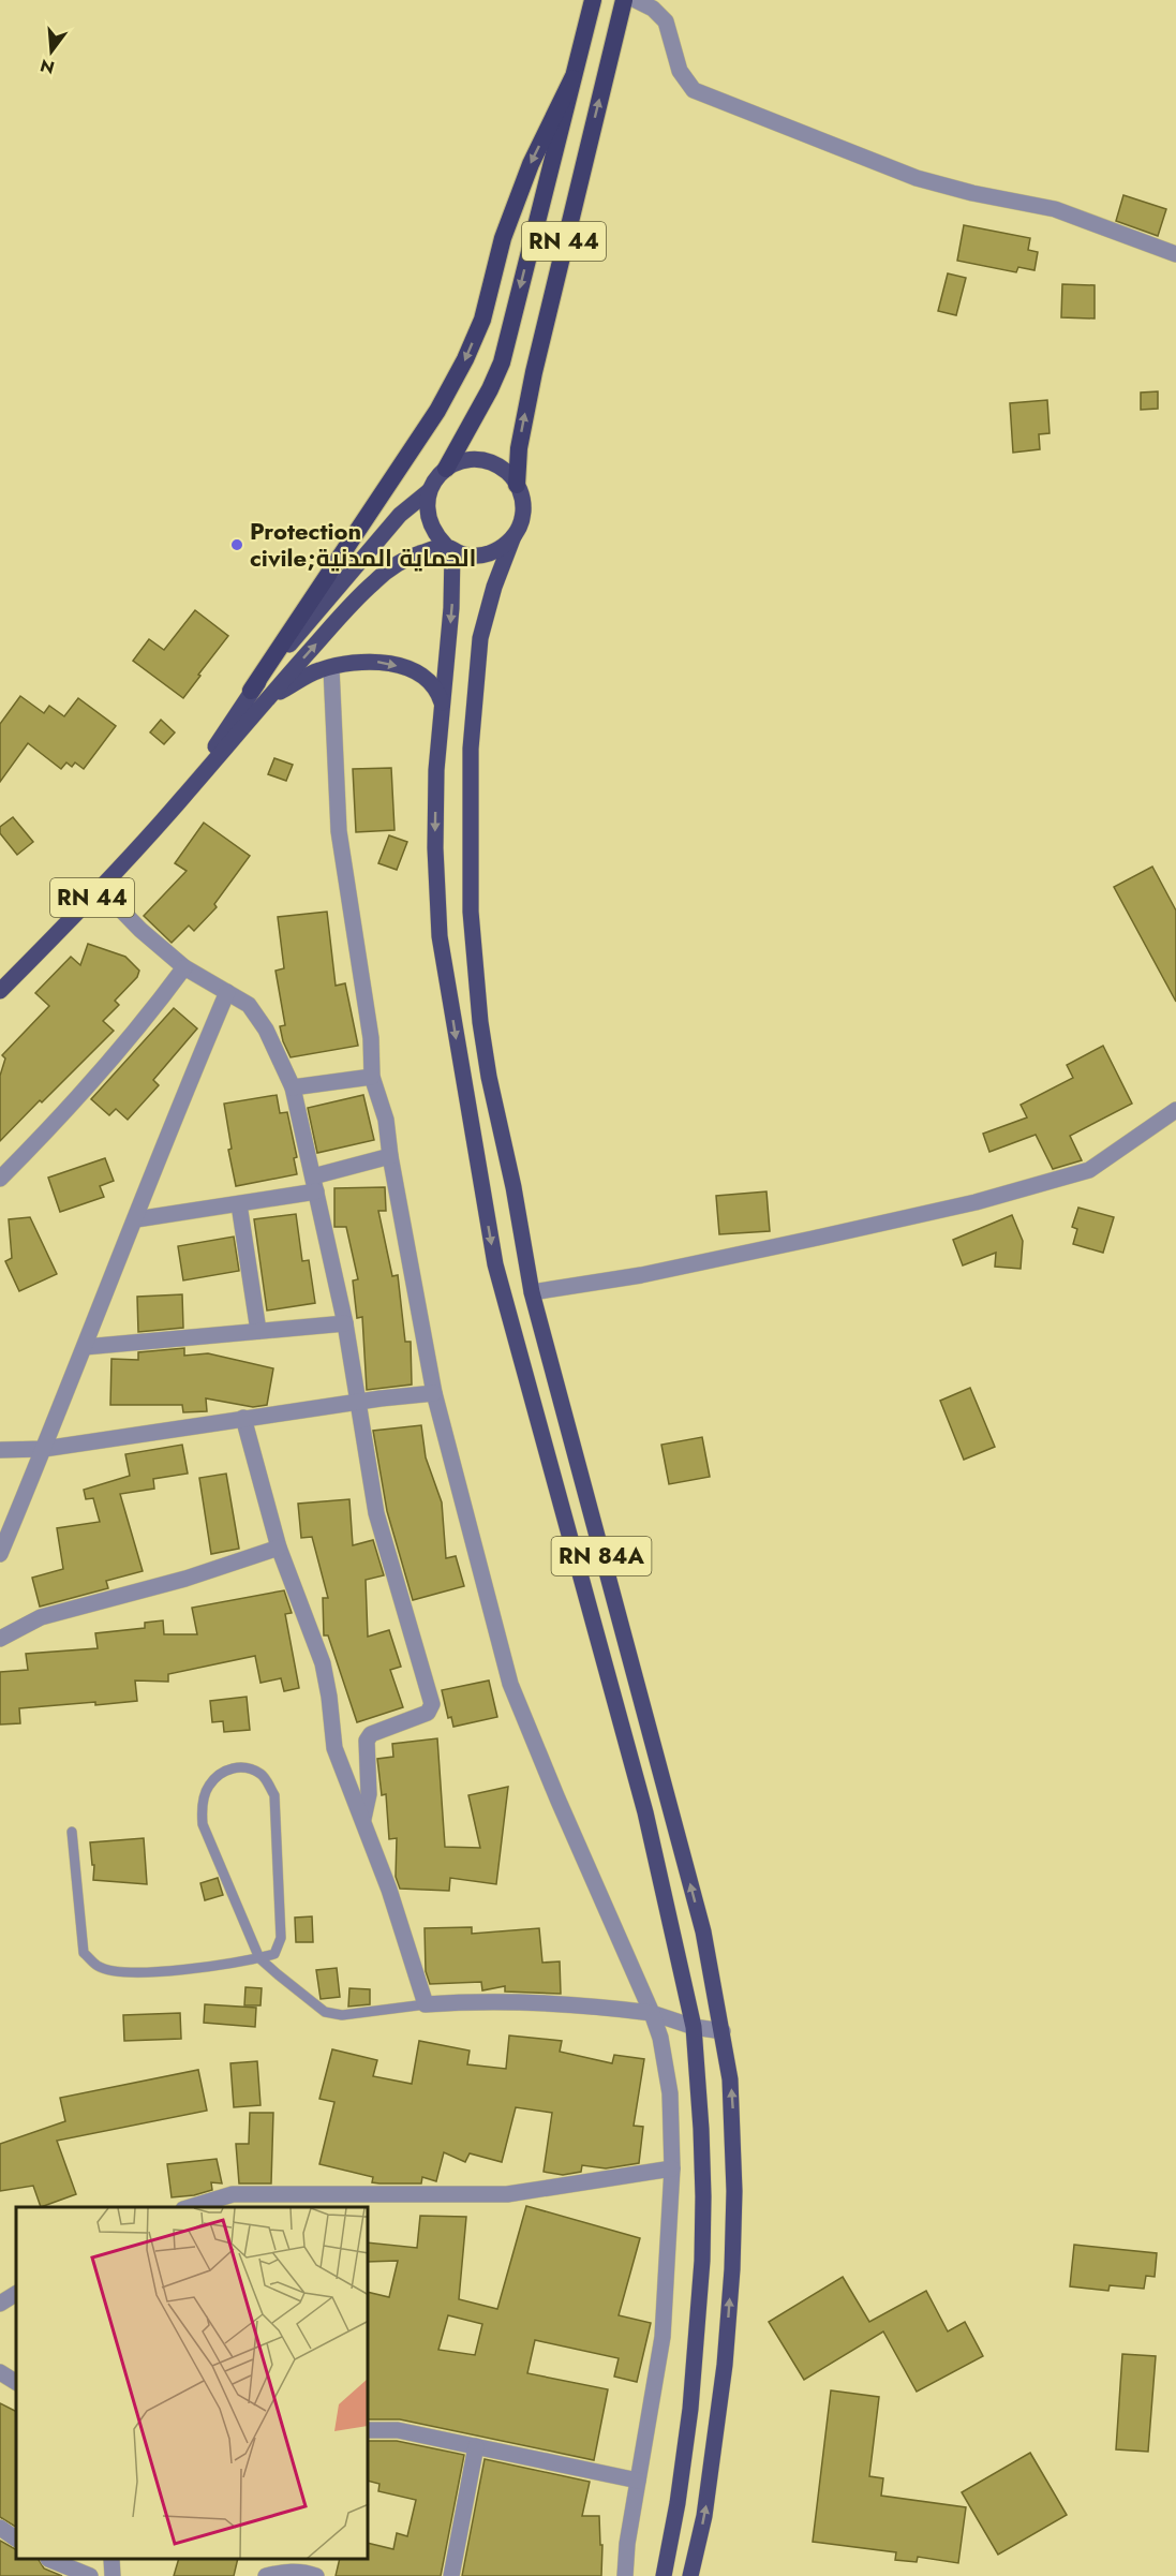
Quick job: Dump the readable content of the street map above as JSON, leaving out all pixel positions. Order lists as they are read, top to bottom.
{
  "streets": {
    "highway": ["RN 44"],
    "main road": ["RN 84A"]
  },
  "crossings": [
    ["RN 44", "RN 84A"]
  ],
  "places": ["Protection civile;الحماية المدنية"],
  "north": "bottom"
}
